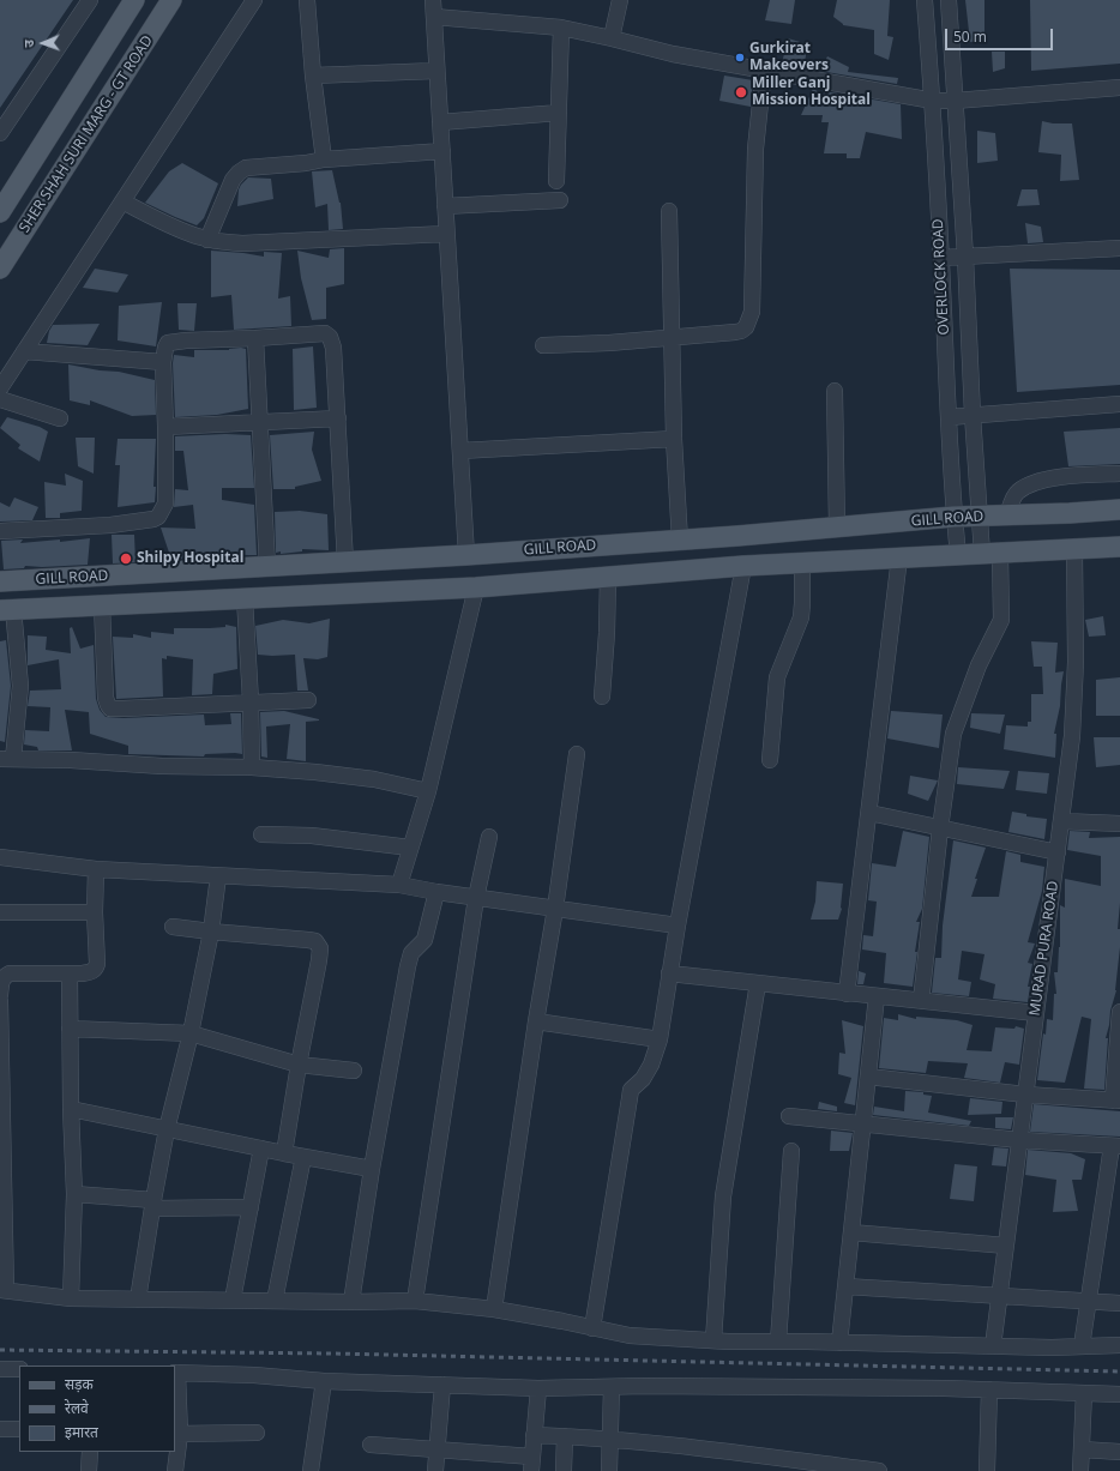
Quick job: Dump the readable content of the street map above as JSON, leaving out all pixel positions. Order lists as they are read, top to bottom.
{
  "streets": {
    "main road": ["SHER SHAH SURI MARG - GT ROAD", "GILL ROAD"],
    "street": ["OVERLOCK ROAD", "MURAD PURA ROAD"]
  },
  "crossings": [
    ["OVERLOCK ROAD", "GILL ROAD"],
    ["GILL ROAD", "MURAD PURA ROAD"]
  ],
  "places": ["Gurkirat Makeovers", "Miller Ganj Mission Hospital", "Shilpy Hospital"],
  "legend": ["सड़क", "रेलवे", "इमारत"],
  "scale_bar": "50 m",
  "north": "left"
}
